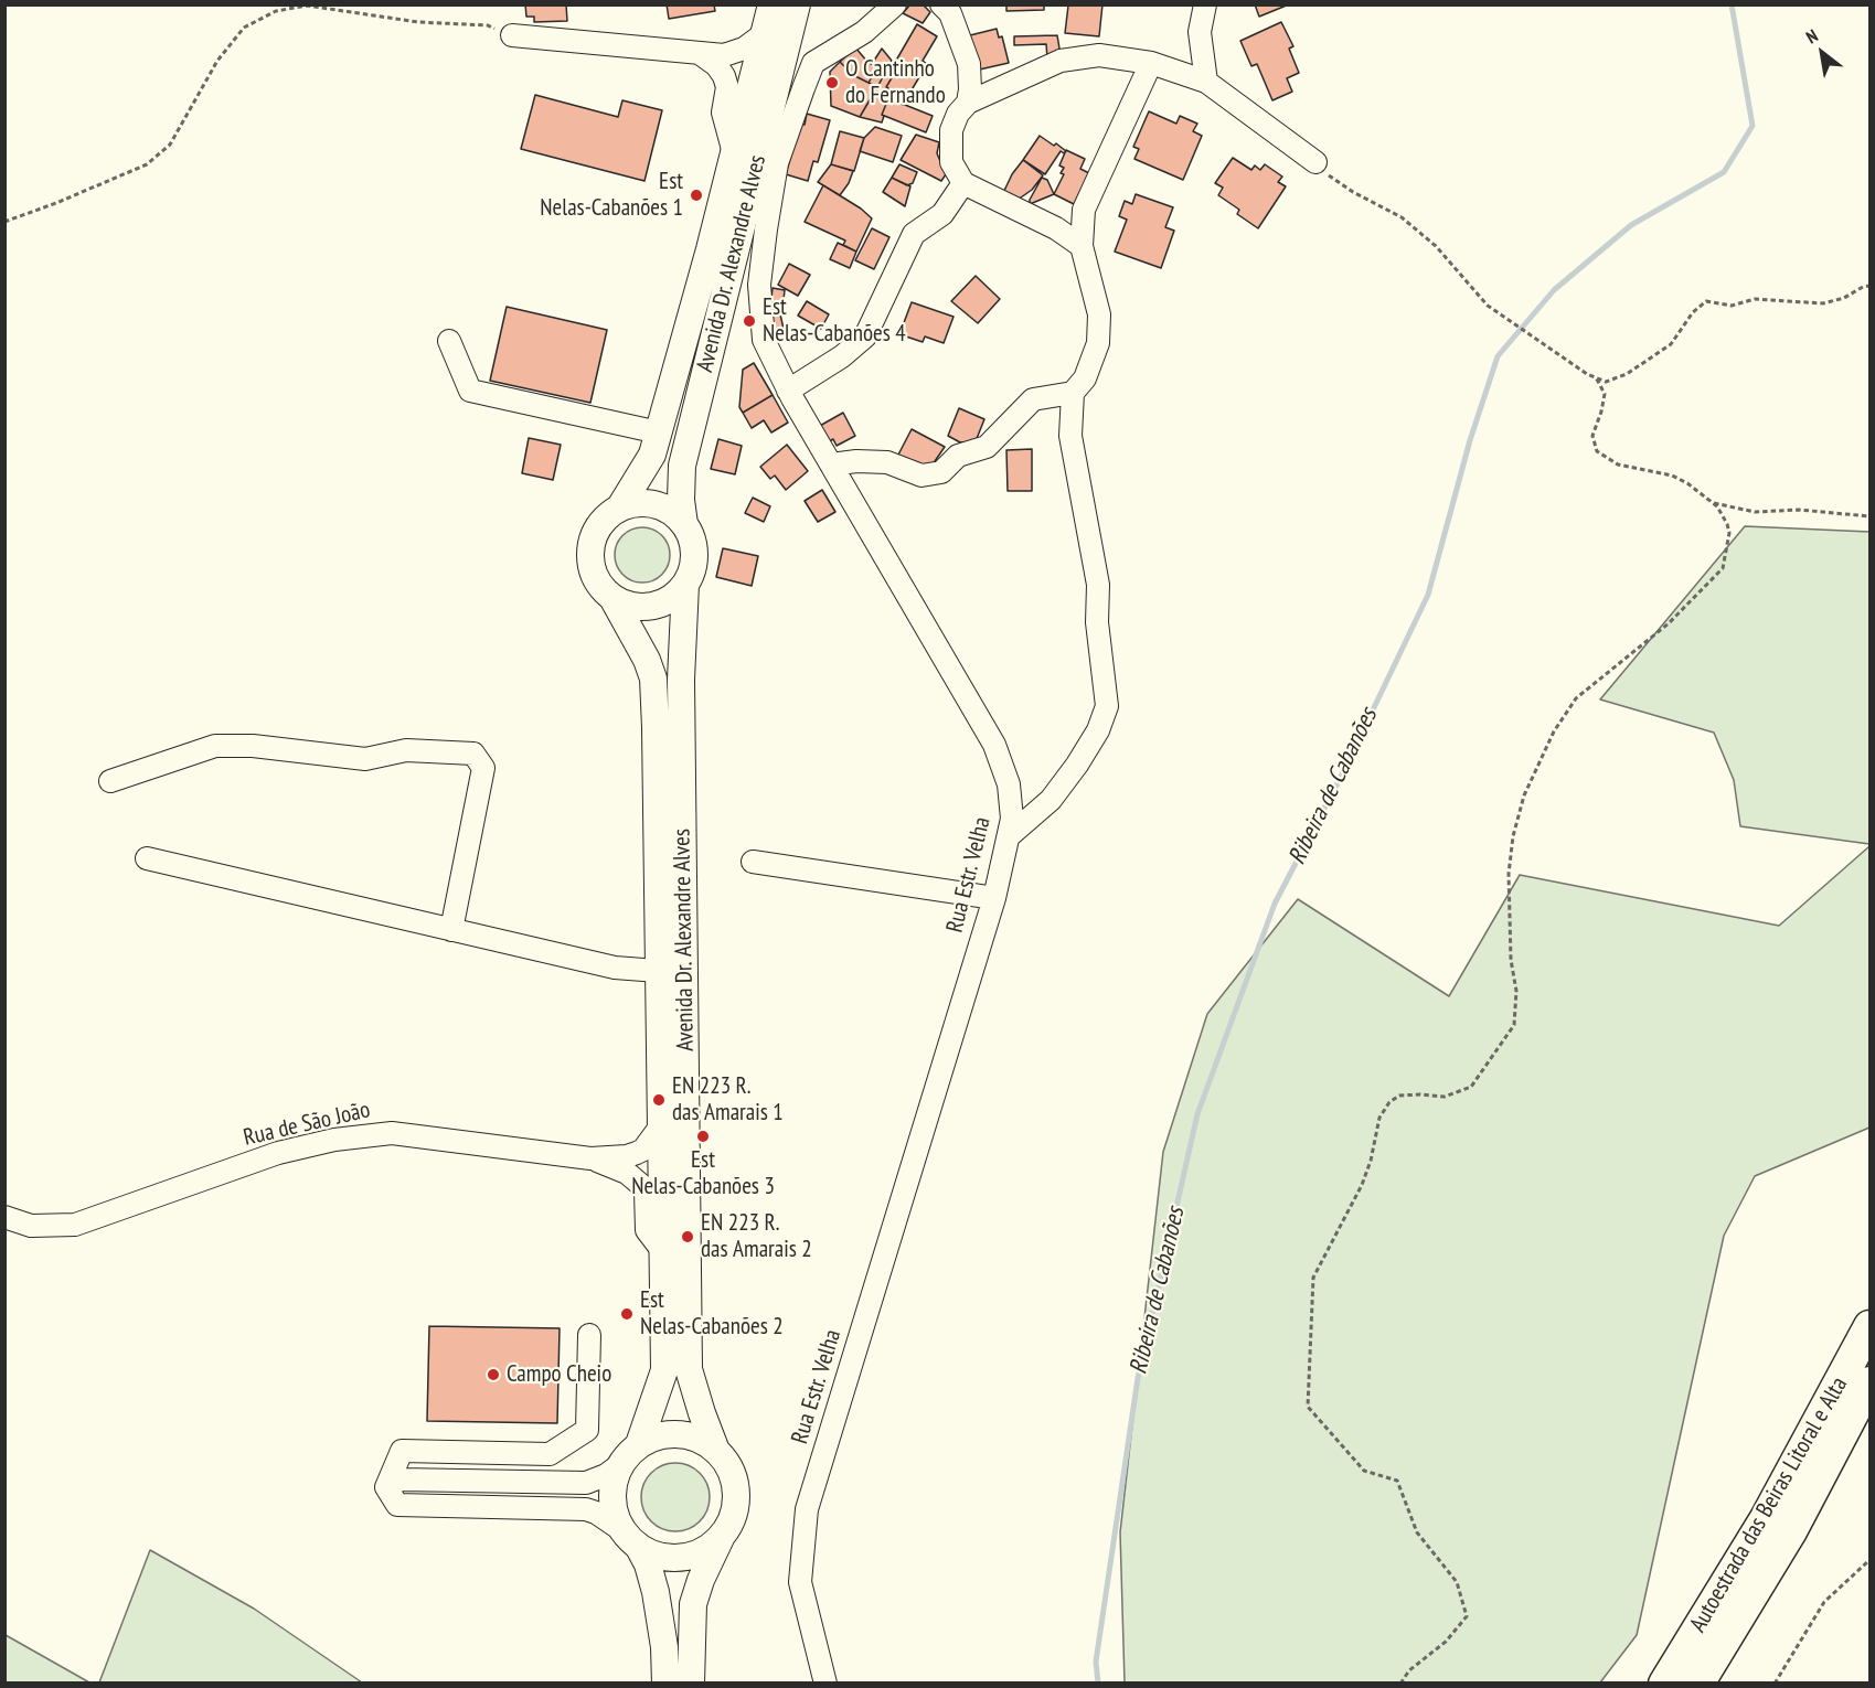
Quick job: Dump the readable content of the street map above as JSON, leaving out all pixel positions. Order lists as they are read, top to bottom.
{
  "streets": {
    "highway": ["Autoestrada das Beiras Litoral e Alta"],
    "main road": ["Avenida Dr. Alexandre Alves"],
    "street": ["Rua Estr. Velha", "Rua de São João"]
  },
  "water": ["Ribeira de Cabanões"],
  "places": [
    "O Cantinho do Fernando",
    "Est Nelas-Cabanões 1",
    "Est Nelas-Cabanões 4",
    "EN 223 R. das Amarais 1",
    "Est Nelas-Cabanões 3",
    "EN 223 R. das Amarais 2",
    "Est Nelas-Cabanões 2",
    "Campo Cheio"
  ],
  "north": "top left"
}
